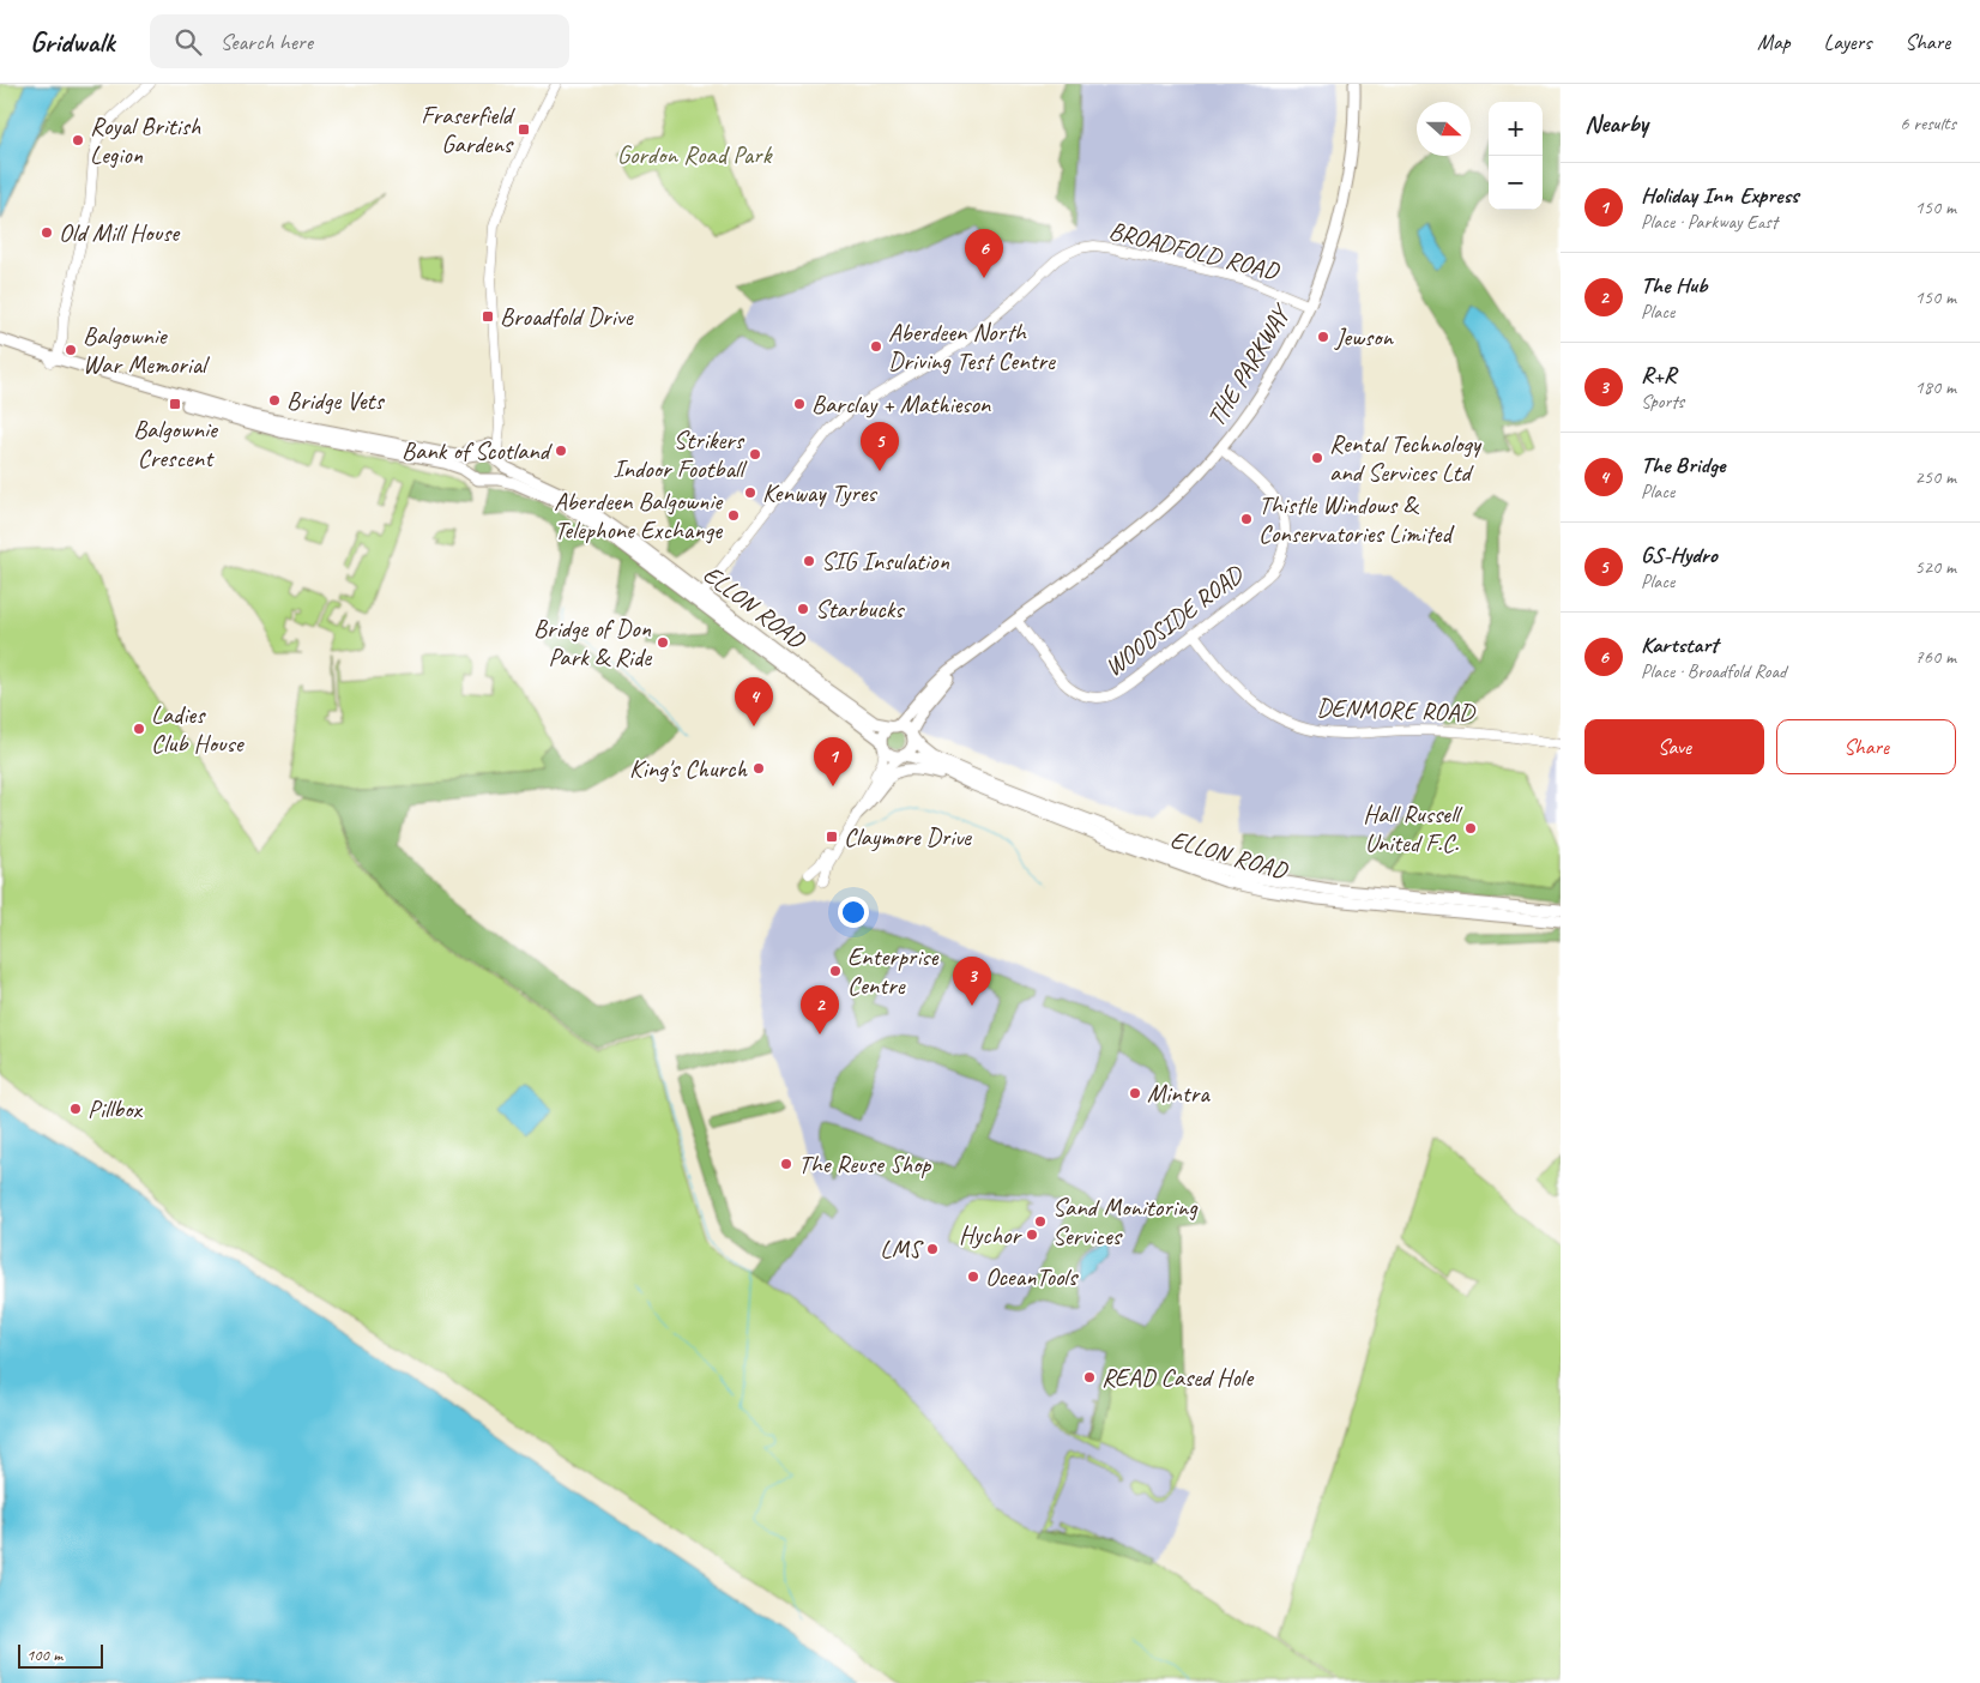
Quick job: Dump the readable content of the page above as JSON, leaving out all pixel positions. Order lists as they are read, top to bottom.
{
  "streets": {
    "main road": ["THE PARKWAY", "ELLON ROAD"],
    "street": ["BROADFOLD ROAD", "WOODSIDE ROAD", "DENMORE ROAD"]
  },
  "crossings": [
    ["BROADFOLD ROAD", "THE PARKWAY"],
    ["BROADFOLD ROAD", "ELLON ROAD"],
    ["THE PARKWAY", "ELLON ROAD"],
    ["THE PARKWAY", "WOODSIDE ROAD"],
    ["WOODSIDE ROAD", "DENMORE ROAD"]
  ],
  "parks": ["Gordon Road Park"],
  "places": {
    "transit": [
      "Fraserfield Gardens",
      "Broadfold Drive",
      "Balgownie Crescent",
      "Claymore Drive"
    ],
    "other": [
      "Royal British Legion",
      "Old Mill House",
      "Jewson",
      "Aberdeen North Driving Test Centre",
      "Balgownie War Memorial",
      "Bridge Vets",
      "Barclay + Mathieson",
      "Bank of Scotland",
      "Strikers Indoor Football",
      "Rental Technology and Services Ltd",
      "Kenway Tyres",
      "Aberdeen Balgownie Telephone Exchange",
      "Thistle Windows & Conservatories Limited",
      "SIG Insulation",
      "Starbucks",
      "Bridge of Don Park & Ride",
      "Ladies Club House",
      "King's Church",
      "Hall Russell United F.C.",
      "Enterprise Centre",
      "Mintra",
      "Pillbox",
      "The Reuse Shop",
      "Sand Monitoring Services",
      "Hychor",
      "LMS",
      "OceanTools",
      "READ Cased Hole"
    ]
  },
  "scale_bar": "100 m",
  "north": "right",
  "page": {
    "header": "Gridwalk",
    "search": "Search here",
    "nav": ["Map", "Layers", "Share"],
    "heading": ["Nearby", "6 results"],
    "map_buttons": ["+", "−"],
    "list": [
      {
        "mark": "1",
        "name": "Holiday Inn Express",
        "note": "Place · Parkway East",
        "value": "150 m"
      },
      {
        "mark": "2",
        "name": "The Hub",
        "note": "Place",
        "value": "150 m"
      },
      {
        "mark": "3",
        "name": "R+R",
        "note": "Sports",
        "value": "180 m"
      },
      {
        "mark": "4",
        "name": "The Bridge",
        "note": "Place",
        "value": "250 m"
      },
      {
        "mark": "5",
        "name": "GS-Hydro",
        "note": "Place",
        "value": "520 m"
      },
      {
        "mark": "6",
        "name": "Kartstart",
        "note": "Place · Broadfold Road",
        "value": "760 m"
      }
    ],
    "pins": [
      "6",
      "5",
      "4",
      "1",
      "3",
      "2"
    ],
    "buttons": ["Save", "Share"],
    "scale": "100 m"
  }
}
